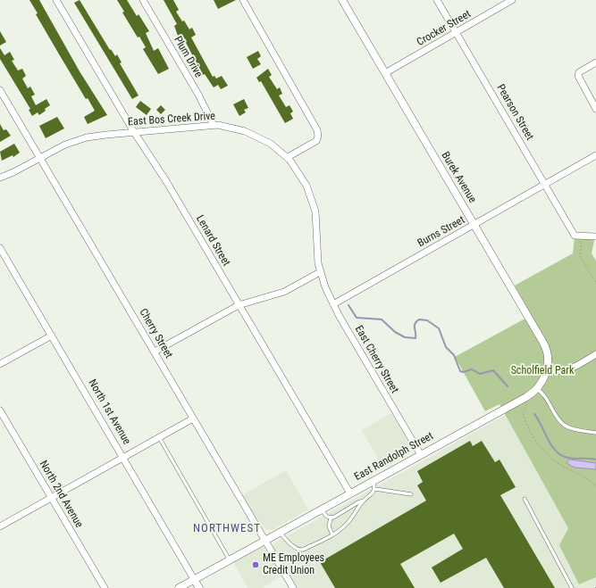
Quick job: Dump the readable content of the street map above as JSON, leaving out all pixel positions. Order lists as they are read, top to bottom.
{
  "streets": {
    "street": [
      "Crocker Street",
      "Plum Drive",
      "Pearson Street",
      "East Bos Creek Drive",
      "Burek Avenue",
      "Burns Street",
      "Lenard Street",
      "Cherry Street",
      "East Cherry Street",
      "North 1st Avenue",
      "East Randolph Street",
      "North 2nd Avenue"
    ]
  },
  "crossings": [
    ["Crocker Street", "Pearson Street"],
    ["Crocker Street", "Burek Avenue"],
    ["Plum Drive", "East Bos Creek Drive"],
    ["Pearson Street", "Burns Street"],
    ["East Bos Creek Drive", "Lenard Street"],
    ["East Bos Creek Drive", "Cherry Street"],
    ["East Bos Creek Drive", "East Cherry Street"],
    ["Burek Avenue", "Burns Street"],
    ["Burek Avenue", "East Randolph Street"],
    ["Burns Street", "East Cherry Street"],
    ["Lenard Street", "East Randolph Street"],
    ["Cherry Street", "East Randolph Street"],
    ["East Cherry Street", "East Randolph Street"],
    ["North 1st Avenue", "East Randolph Street"]
  ],
  "districts": ["NORTHWEST"],
  "parks": ["Scholfield Park"],
  "places": ["ME Employees Credit Union"]
}
